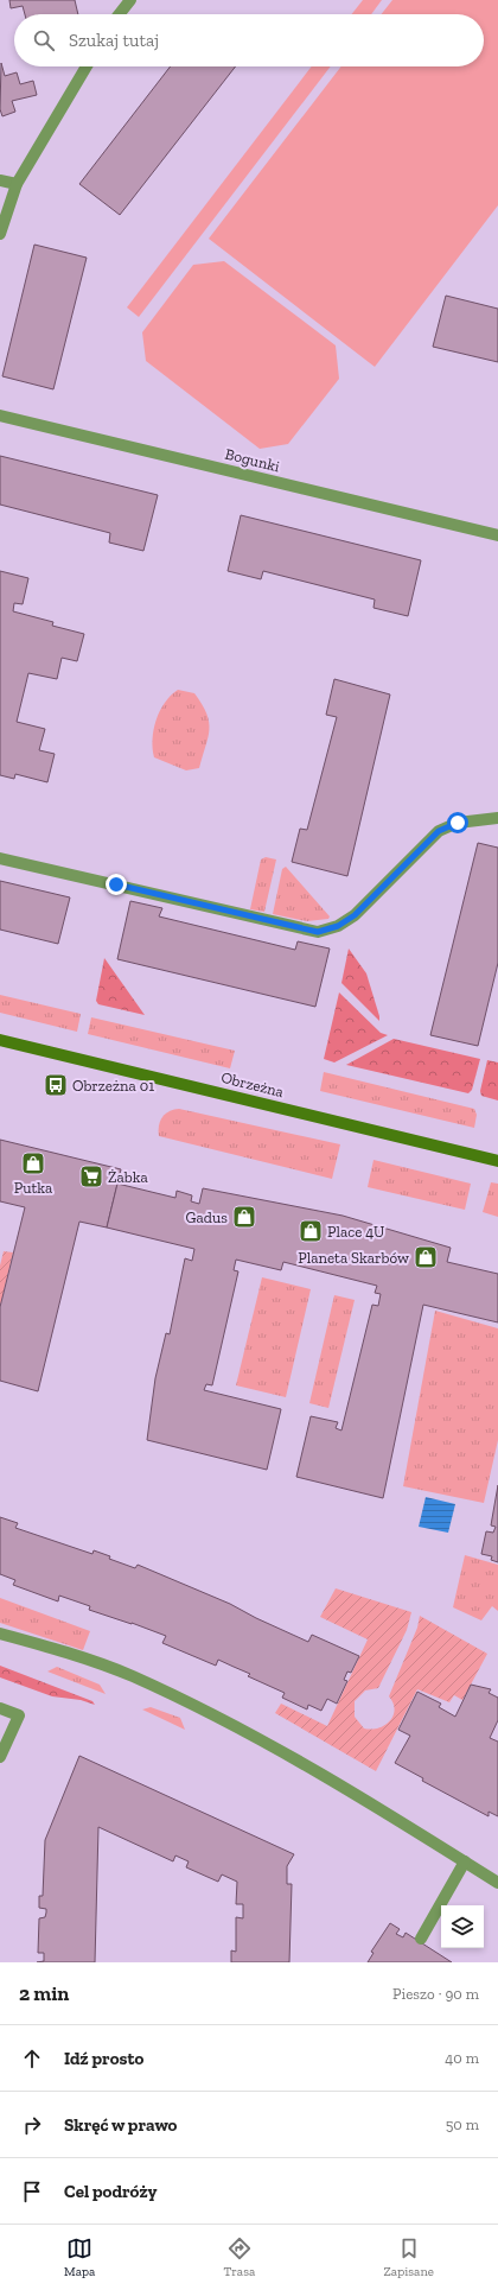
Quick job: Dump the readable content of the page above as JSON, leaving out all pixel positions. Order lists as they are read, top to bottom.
{
  "streets": {
    "street": ["Bogunki", "Obrzeżna"]
  },
  "places": {
    "bus stop": ["Obrzeżna 01"],
    "shop": [
      "Putka",
      "Gadus",
      "Place 4U",
      "Planeta Skarbów"
    ],
    "supermarket": ["Żabka"]
  },
  "page": {
    "search": "Szukaj tutaj",
    "heading": ["2 min", "Pieszo · 90 m"],
    "list": [
      ["Idź prosto", "40 m"],
      ["Skręć w prawo", "50 m"],
      "Cel podróży"
    ],
    "nav": ["Mapa", "Trasa", "Zapisane"]
  }
}
